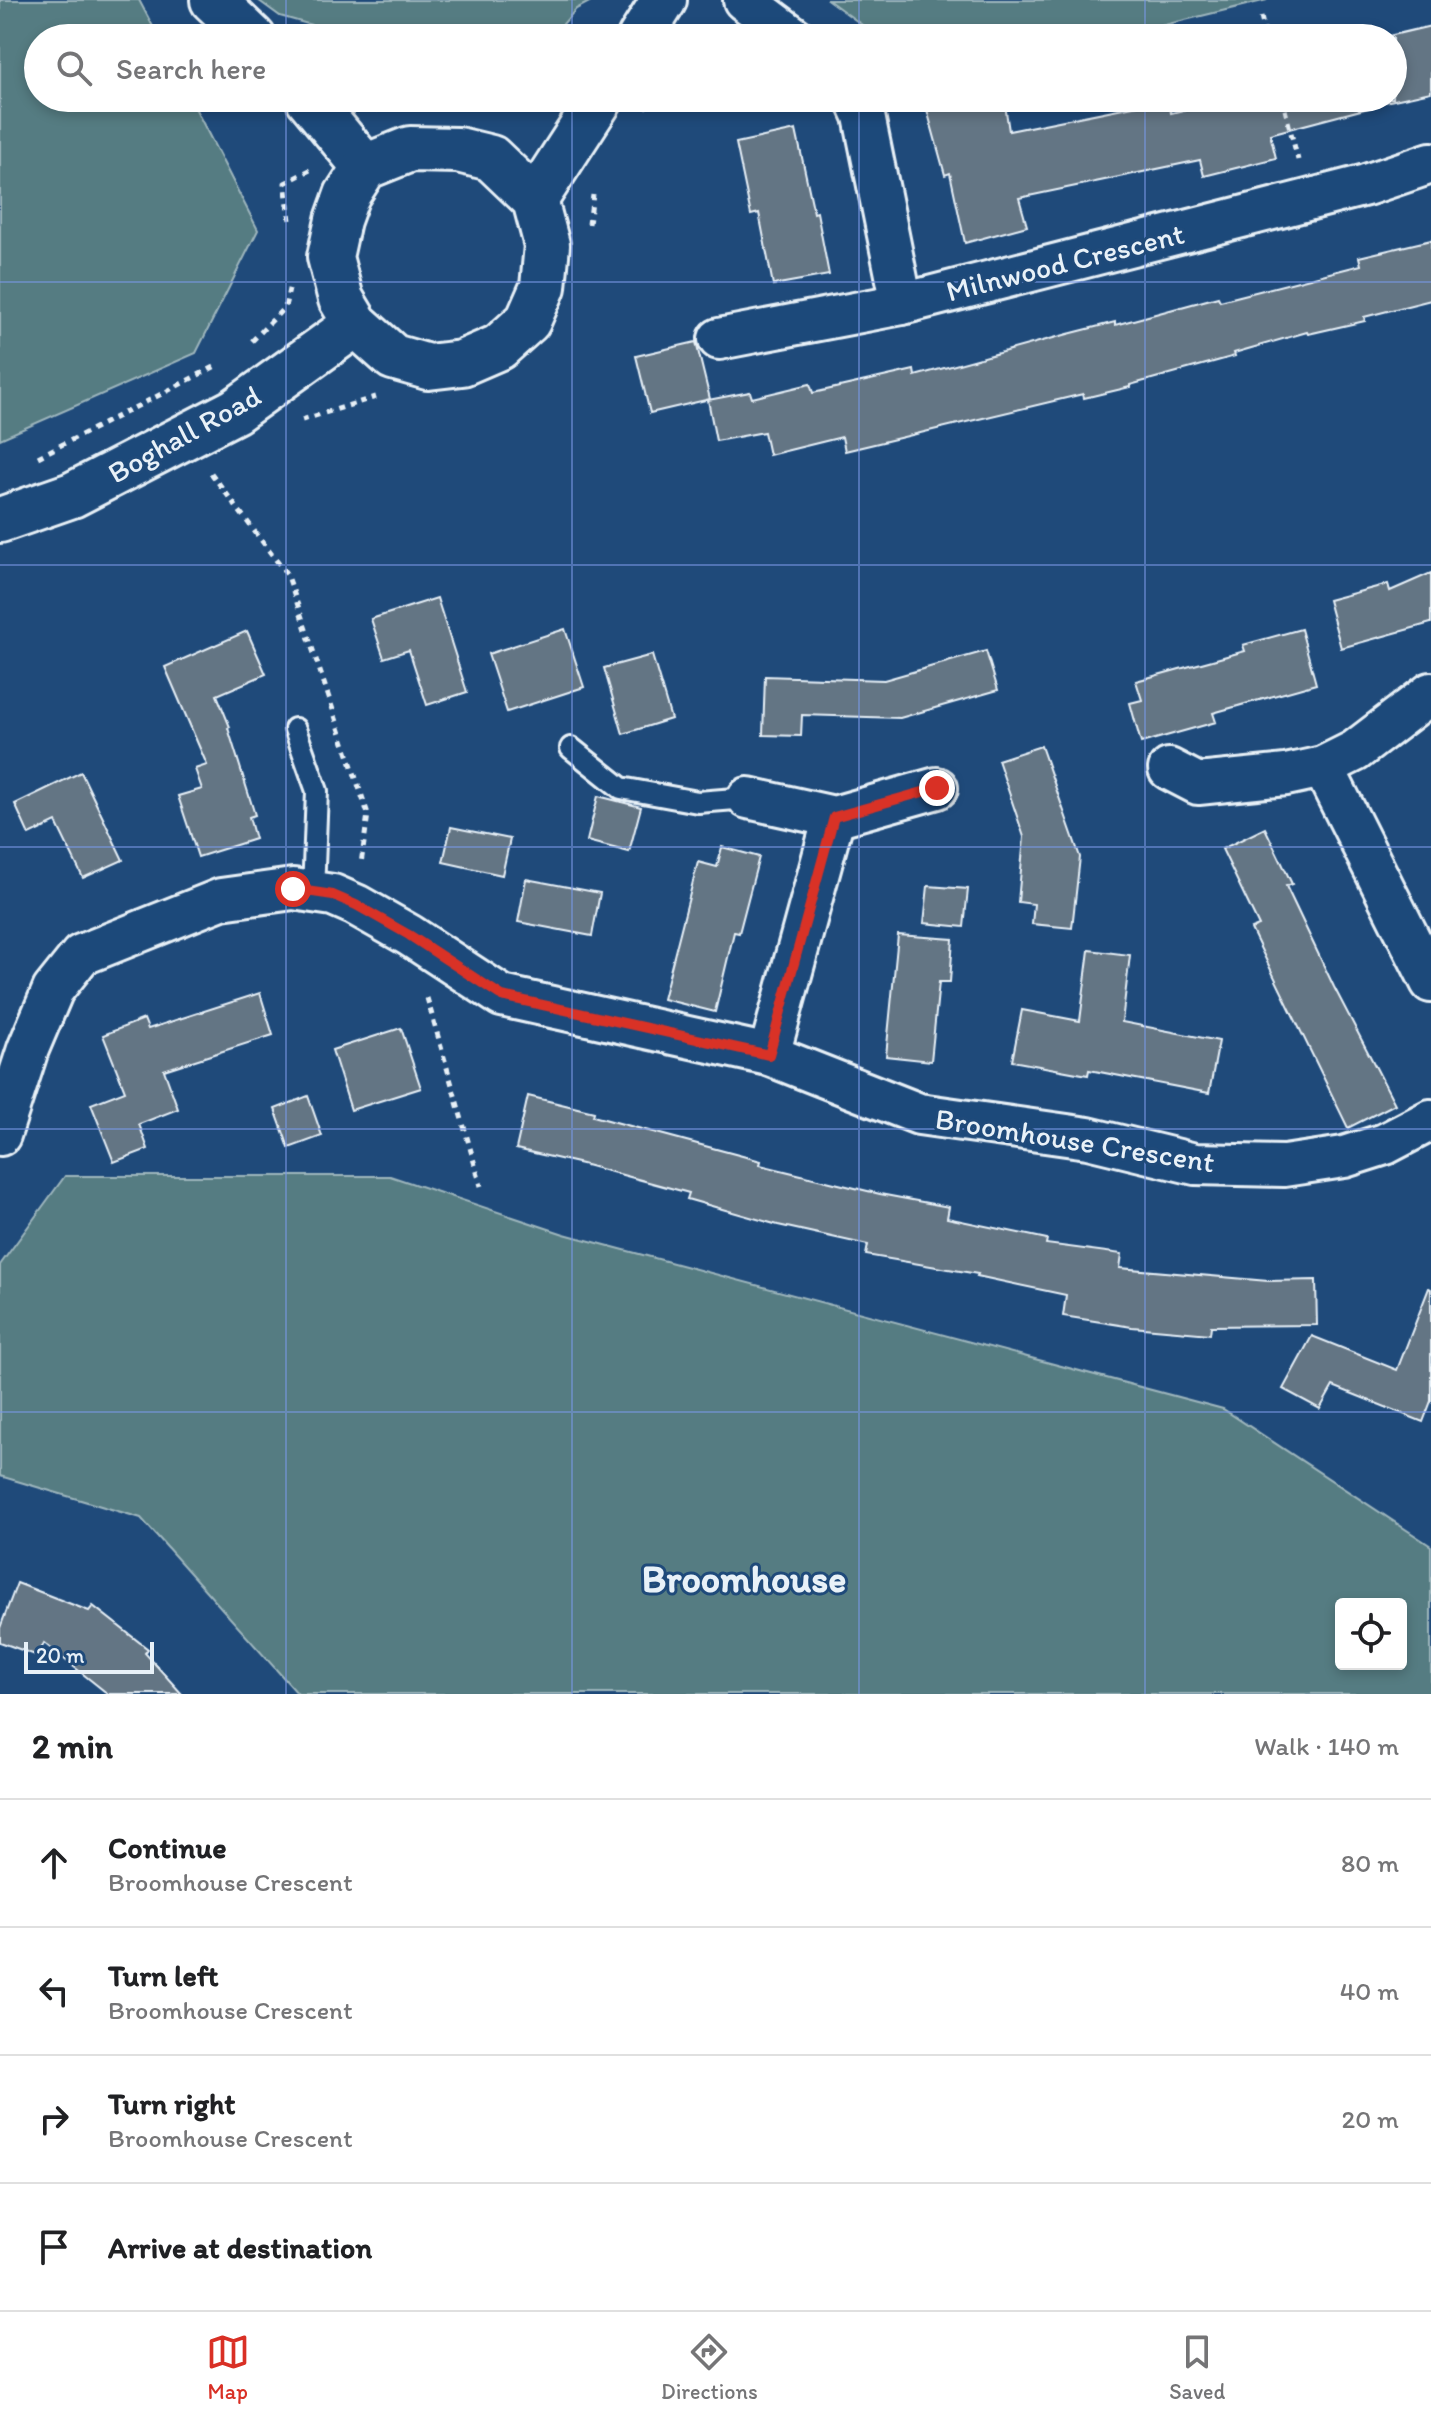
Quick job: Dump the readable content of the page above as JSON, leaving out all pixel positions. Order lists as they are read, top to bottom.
{
  "streets": {
    "street": ["Milnwood Crescent", "Boghall Road", "Broomhouse Crescent"]
  },
  "districts": ["Broomhouse"],
  "scale_bar": "20 m",
  "page": {
    "search": "Search here",
    "scale": "20 m",
    "heading": ["2 min", "Walk · 140 m"],
    "list": [
      ["Continue", "Broomhouse Crescent", "80 m"],
      ["Turn left", "Broomhouse Crescent", "40 m"],
      ["Turn right", "Broomhouse Crescent", "20 m"],
      "Arrive at destination"
    ],
    "nav": ["Map", "Directions", "Saved"]
  }
}
